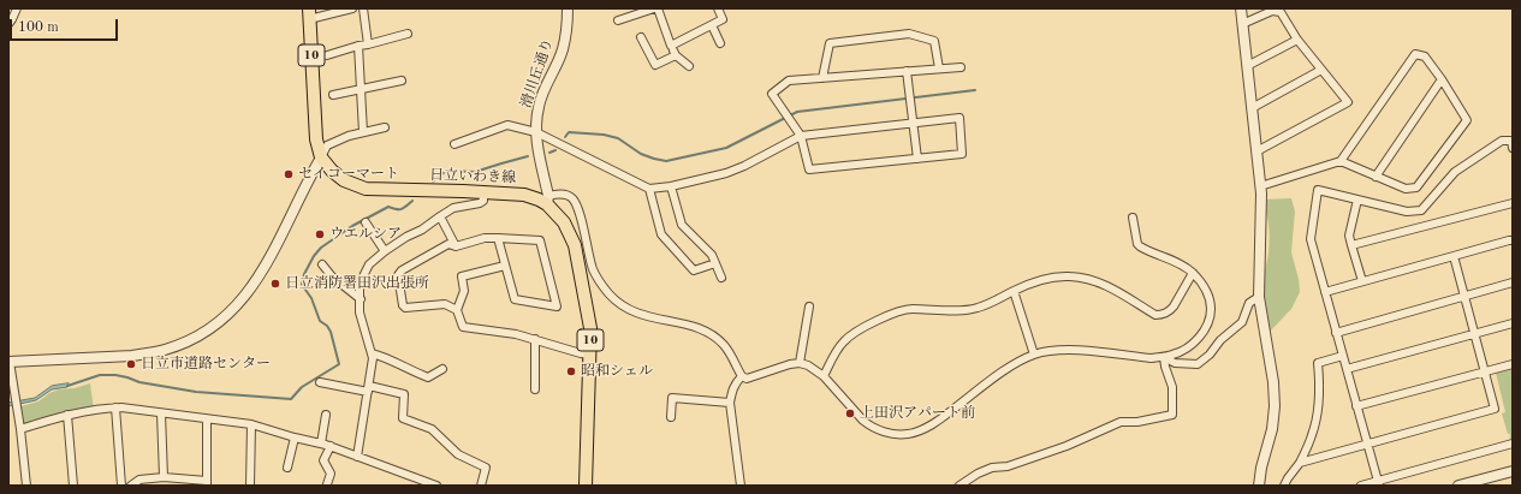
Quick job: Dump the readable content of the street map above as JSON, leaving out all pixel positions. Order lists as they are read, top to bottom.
{
  "streets": {
    "main road": ["10", "日立いわき線"],
    "street": ["滑川丘通り"]
  },
  "crossings": [
    ["10", "日立いわき線"],
    ["滑川丘通り", "日立いわき線"]
  ],
  "places": [
    "セイコーマート",
    "ウエルシア",
    "日立消防署田沢出張所",
    "日立市道路センター",
    "昭和シェル",
    "上田沢アパート前"
  ],
  "scale_bar": "100 m"
}
